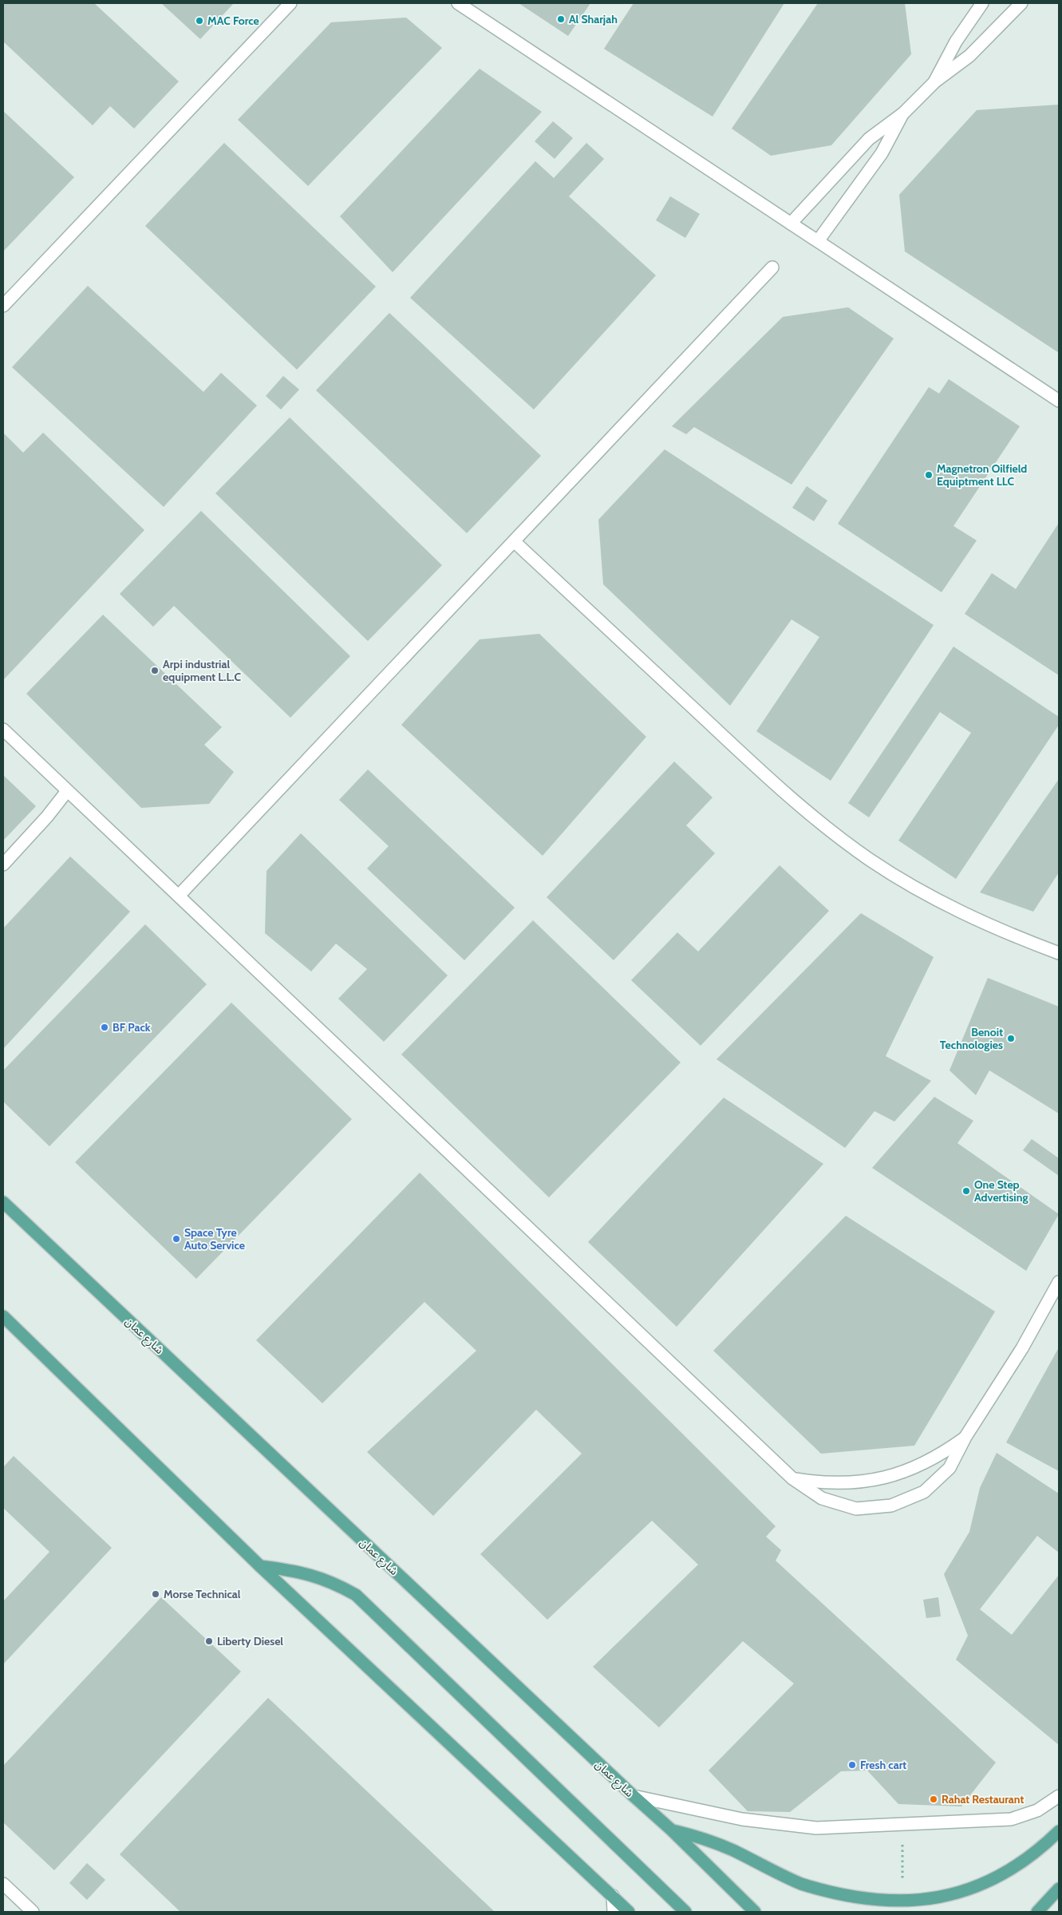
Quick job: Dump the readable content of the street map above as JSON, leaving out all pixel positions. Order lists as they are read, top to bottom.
{
  "streets": {
    "main road": ["شارع عمان"]
  },
  "places": [
    "Al Sharjah",
    "MAC Force",
    "Magnetron Oilfield Equiptment LLC",
    "Arpi industrial equipment L.L.C",
    "BF Pack",
    "Benoit Technologies",
    "One Step Advertising",
    "Space Tyre Auto Service",
    "Morse Technical",
    "Liberty Diesel",
    "Fresh cart",
    "Rahat Restaurant"
  ]
}
